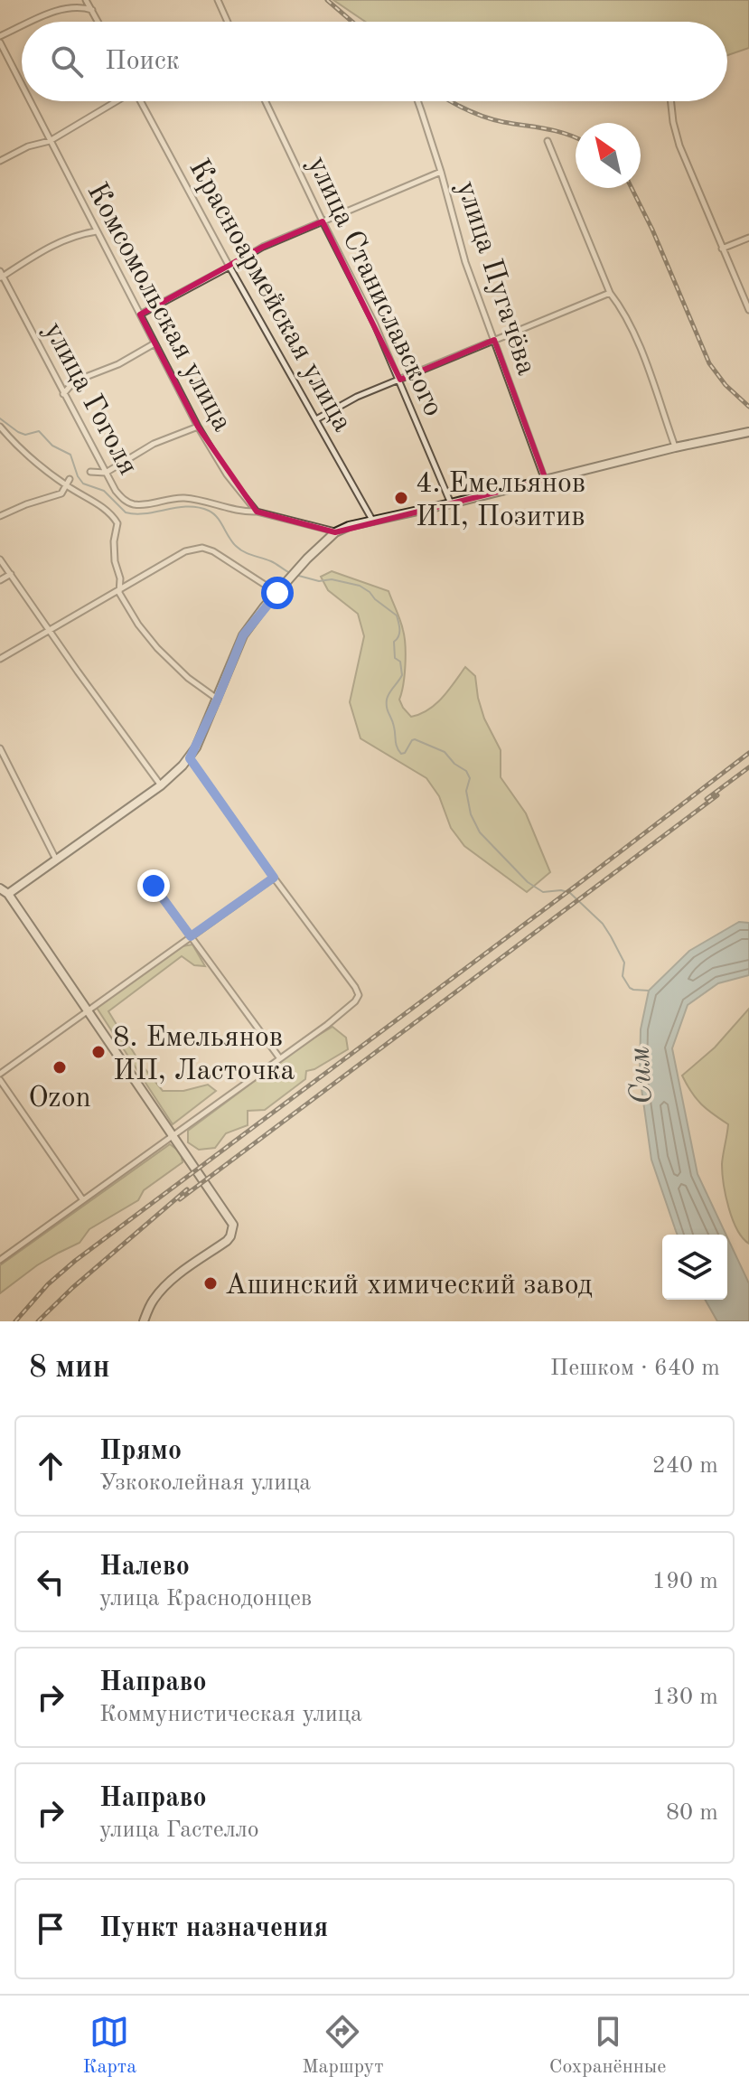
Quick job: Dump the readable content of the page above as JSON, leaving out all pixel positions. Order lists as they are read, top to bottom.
{
  "streets": {
    "street": [
      "улица Пугачёва",
      "улица Станиславского",
      "Красноармейская улица",
      "Комсомольская улица",
      "улица Гоголя"
    ]
  },
  "crossings": [
    ["Комсомольская улица", "улица Гоголя"]
  ],
  "water": ["Сим"],
  "places": [
    "4. Емельянов ИП, Позитив",
    "8. Емельянов ИП, Ласточка",
    "Ozon",
    "Ашинский химический завод"
  ],
  "north": "top left",
  "page": {
    "search": "Поиск",
    "heading": ["8 мин", "Пешком · 640 m"],
    "list": [
      ["Прямо", "Узкоколейная улица", "240 m"],
      ["Налево", "улица Краснодонцев", "190 m"],
      ["Направо", "Коммунистическая улица", "130 m"],
      ["Направо", "улица Гастелло", "80 m"],
      "Пункт назначения"
    ],
    "nav": ["Карта", "Маршрут", "Сохранённые"]
  }
}
